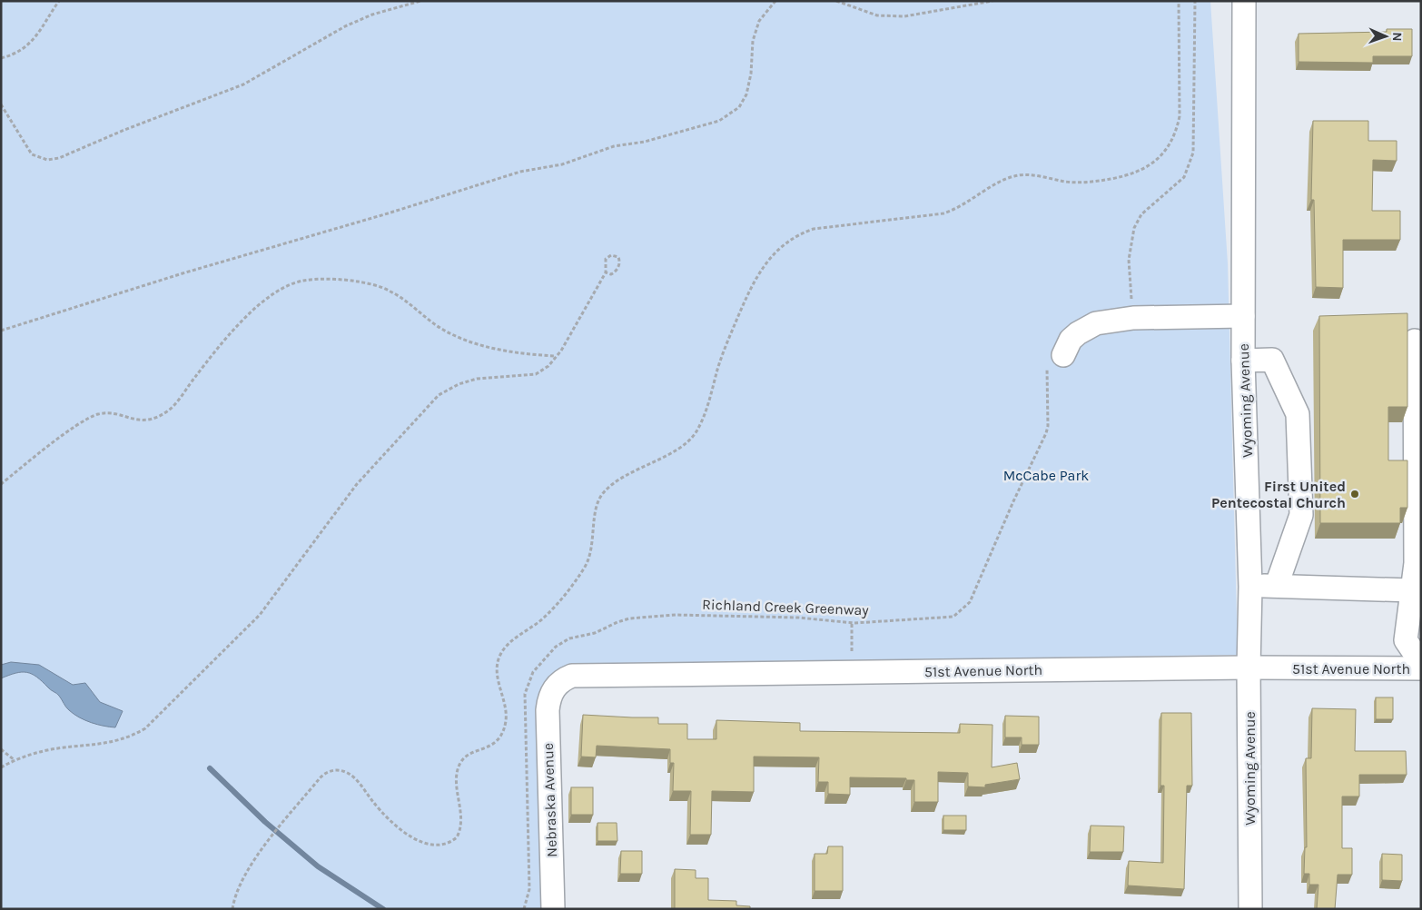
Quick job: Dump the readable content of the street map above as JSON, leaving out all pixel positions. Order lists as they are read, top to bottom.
{
  "streets": {
    "street": ["Wyoming Avenue", "51st Avenue North", "Nebraska Avenue"],
    "path": ["Richland Creek Greenway"]
  },
  "crossings": [
    ["Wyoming Avenue", "51st Avenue North"],
    ["51st Avenue North", "Nebraska Avenue"]
  ],
  "parks": ["McCabe Park"],
  "places": ["First United Pentecostal Church"],
  "north": "right"
}
